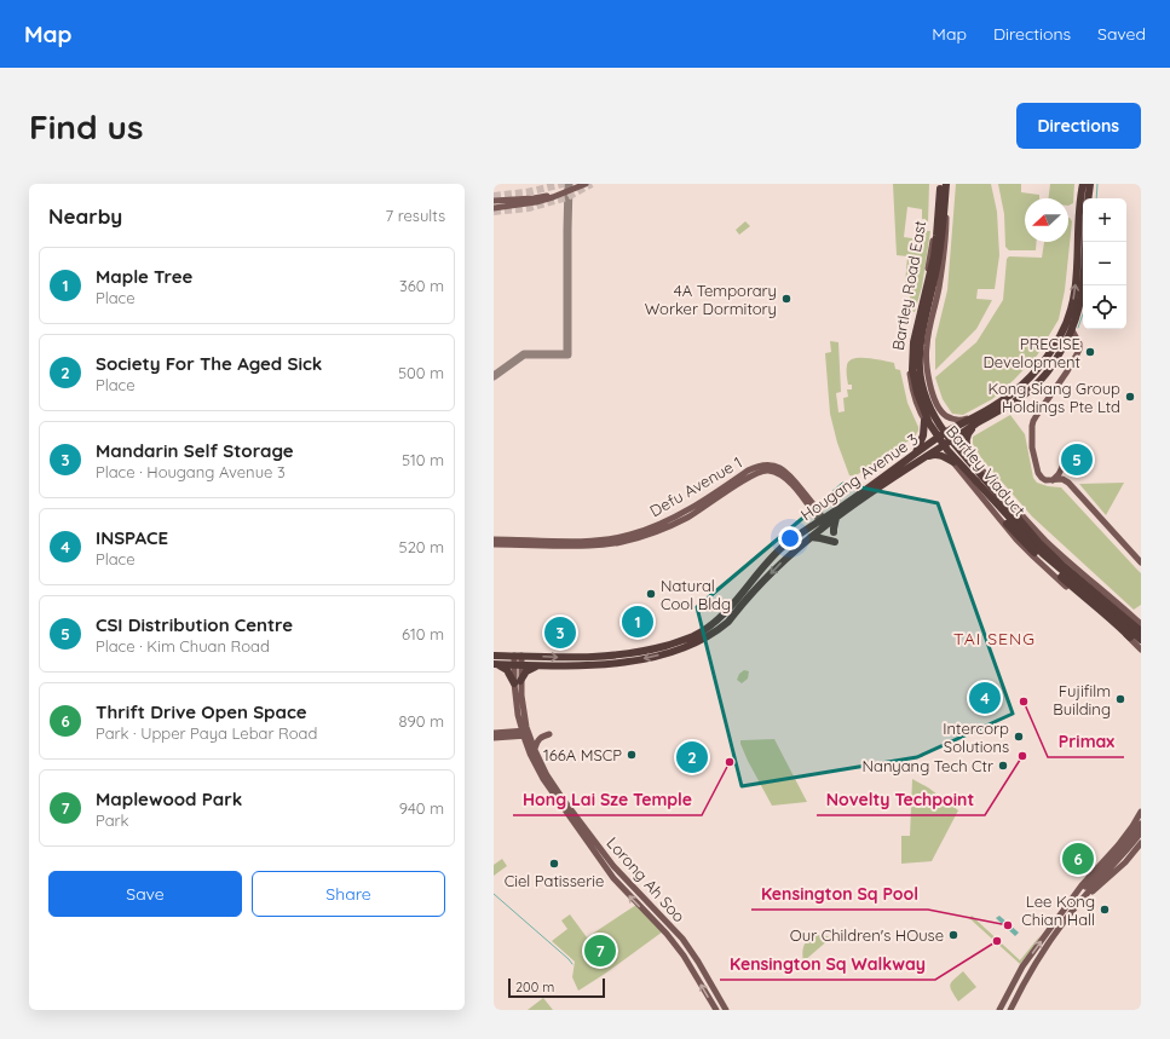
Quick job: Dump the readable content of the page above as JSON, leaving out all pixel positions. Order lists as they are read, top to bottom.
{
  "streets": {
    "highway": ["Bartley Viaduct", "Hougang Avenue 3"],
    "main road": ["Bartley Road East", "Defu Avenue 1", "Lorong Ah Soo"]
  },
  "crossings": [
    ["Bartley Road East", "Bartley Viaduct"],
    ["Bartley Road East", "Hougang Avenue 3"],
    ["Hougang Avenue 3", "Defu Avenue 1"],
    ["Hougang Avenue 3", "Lorong Ah Soo"]
  ],
  "districts": ["TAI SENG"],
  "places": [
    "4A Temporary Worker Dormitory",
    "PRECISE Development",
    "Kong Siang Group Holdings Pte Ltd",
    "Natural Cool Bldg",
    "Fujifilm Building",
    "Primax",
    "Intercorp Solutions",
    "166A MSCP",
    "Novelty Techpoint",
    "Hong Lai Sze Temple",
    "Nanyang Tech Ctr",
    "Ciel Patisserie",
    "Lee Kong Chian Hall",
    "Kensington Sq Pool",
    "Our Children's HOuse",
    "Kensington Sq Walkway"
  ],
  "scale_bar": "200 m",
  "north": "left",
  "page": {
    "header": "Map",
    "nav": ["Map", "Directions", "Saved"],
    "buttons": [
      "Directions",
      ["Save", "Share"]
    ],
    "title": "Find us",
    "heading": ["Nearby", "7 results"],
    "map_buttons": ["+", "−"],
    "list": [
      {
        "mark": "1",
        "name": "Maple Tree",
        "note": "Place",
        "value": "360 m"
      },
      {
        "mark": "2",
        "name": "Society For The Aged Sick",
        "note": "Place",
        "value": "500 m"
      },
      {
        "mark": "3",
        "name": "Mandarin Self Storage",
        "note": "Place · Hougang Avenue 3",
        "value": "510 m"
      },
      {
        "mark": "4",
        "name": "INSPACE",
        "note": "Place",
        "value": "520 m"
      },
      {
        "mark": "5",
        "name": "CSI Distribution Centre",
        "note": "Place · Kim Chuan Road",
        "value": "610 m"
      },
      {
        "mark": "6",
        "name": "Thrift Drive Open Space",
        "note": "Park · Upper Paya Lebar Road",
        "value": "890 m"
      },
      {
        "mark": "7",
        "name": "Maplewood Park",
        "note": "Park",
        "value": "940 m"
      }
    ],
    "pins": [
      "5",
      "1",
      "3",
      "4",
      "2",
      "6",
      "7"
    ],
    "scale": "200 m"
  }
}
